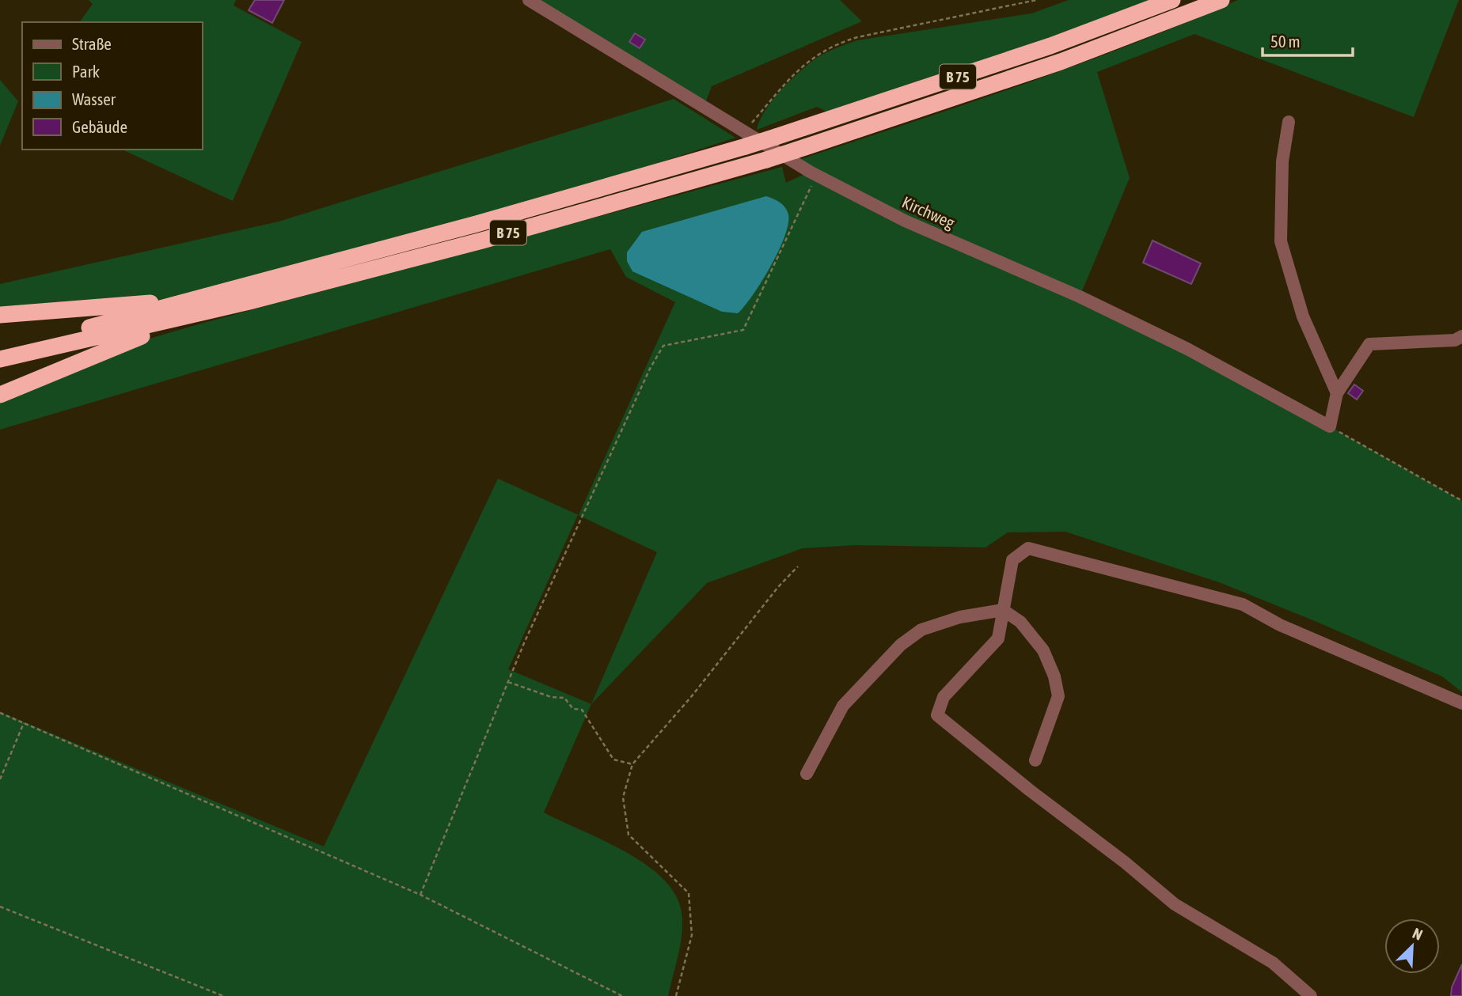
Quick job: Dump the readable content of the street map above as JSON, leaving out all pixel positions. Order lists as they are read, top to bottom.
{
  "streets": {
    "highway": ["B 75"],
    "street": ["Kirchweg"]
  },
  "crossings": [
    ["B 75", "Kirchweg"]
  ],
  "legend": [
    "Straße",
    "Park",
    "Wasser",
    "Gebäude"
  ],
  "scale_bar": "50 m",
  "north": "top right"
}
